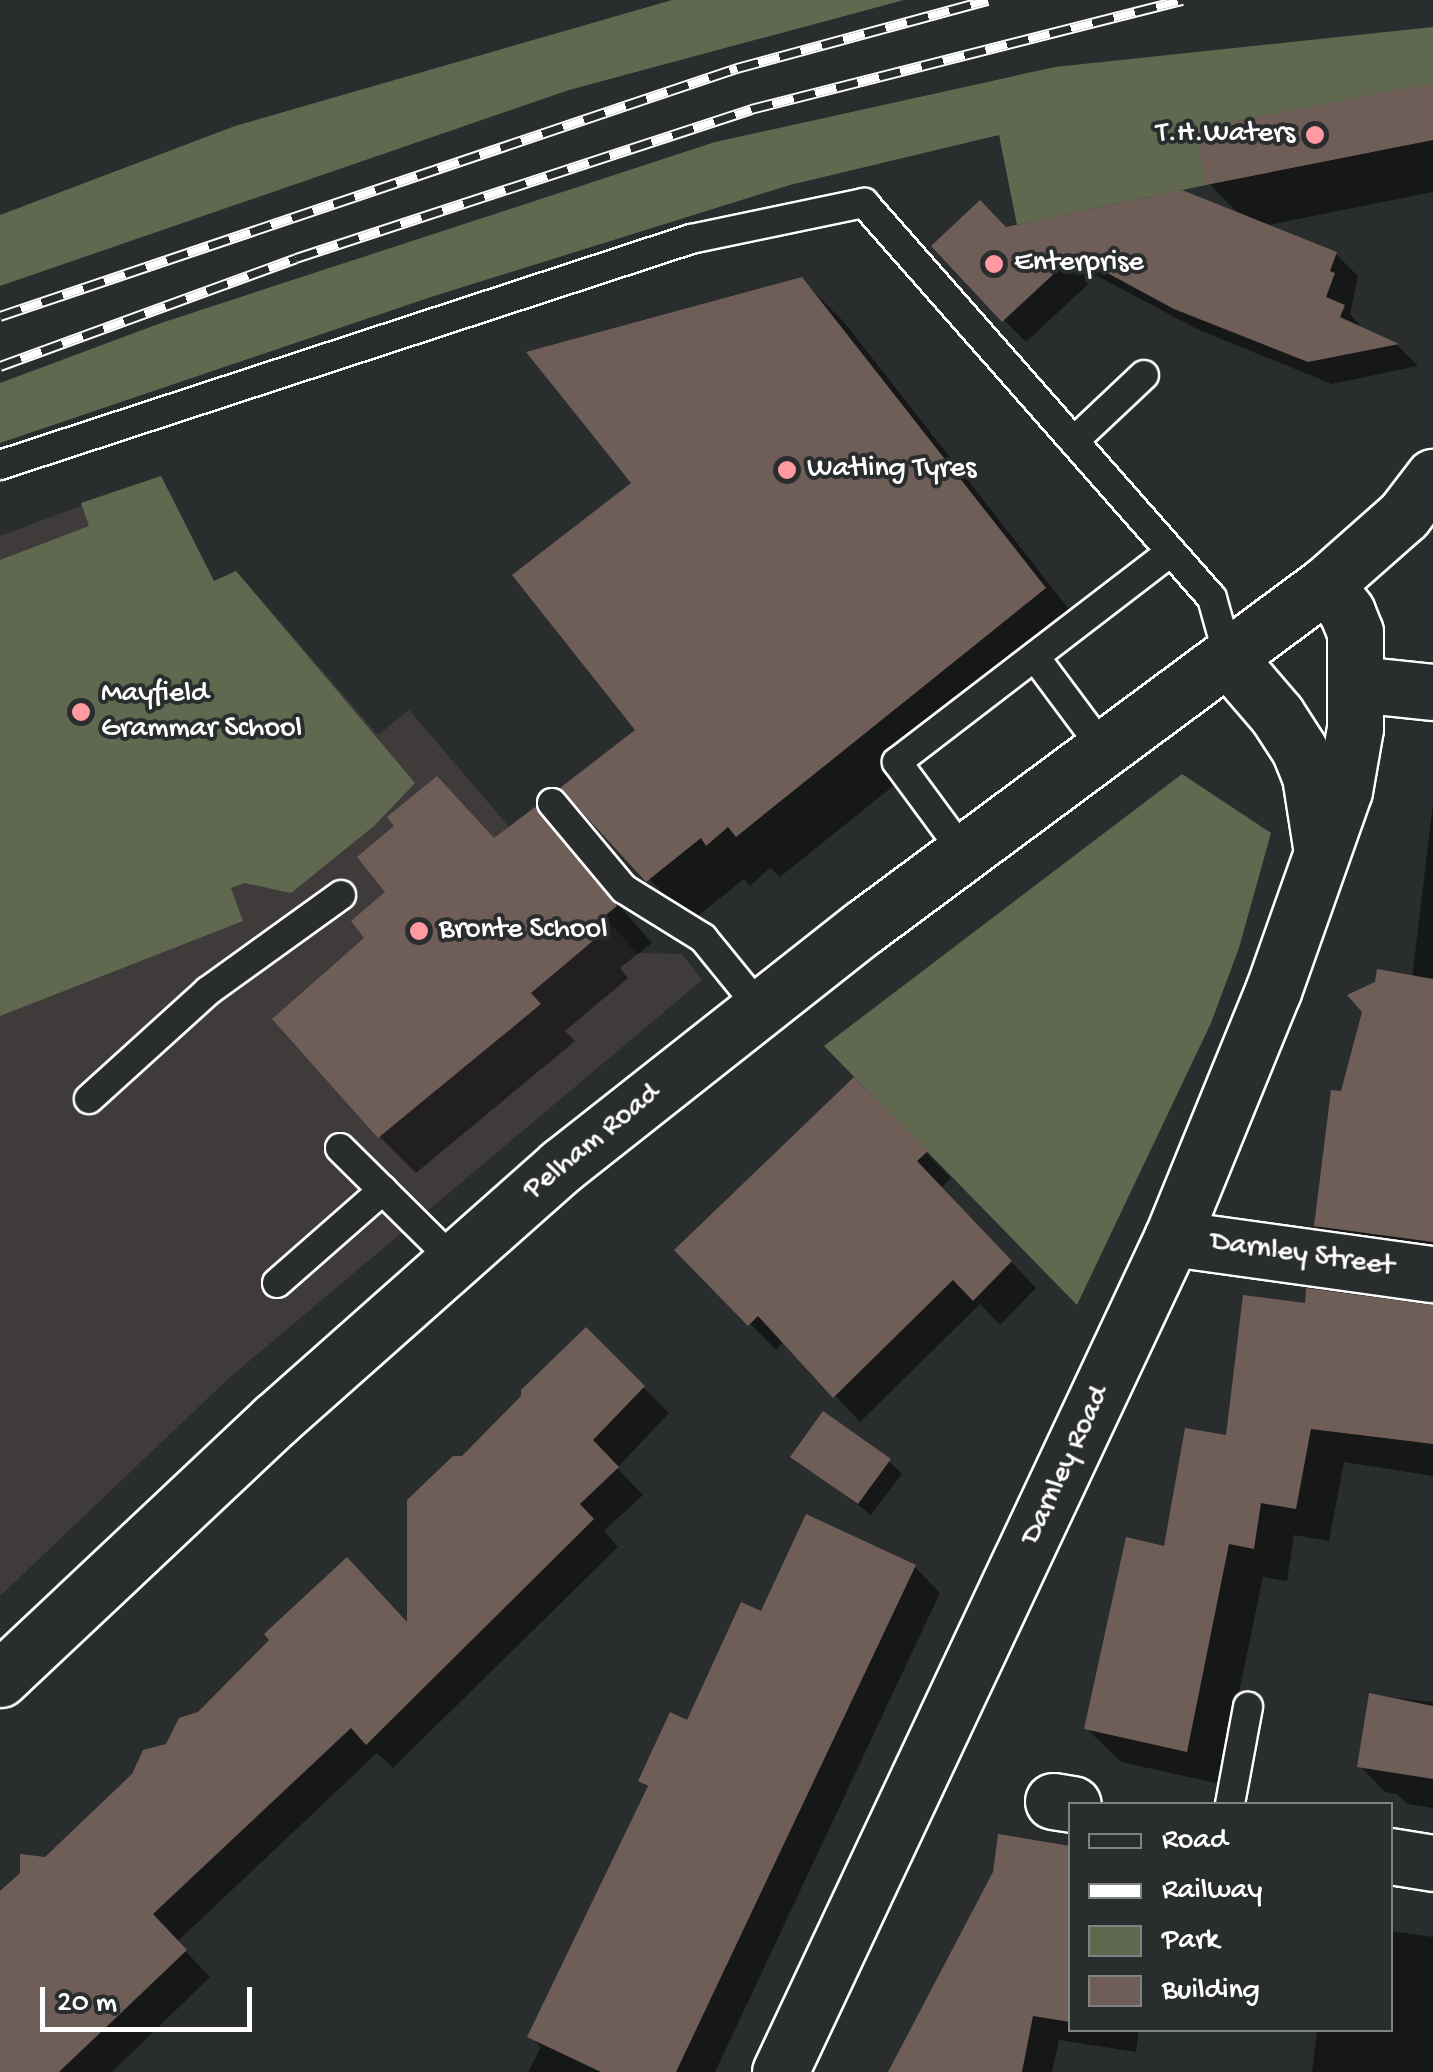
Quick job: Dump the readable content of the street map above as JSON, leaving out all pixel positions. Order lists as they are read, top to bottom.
{
  "streets": {
    "street": ["Pelham Road", "Darnley Street", "Darnley Road"]
  },
  "crossings": [
    ["Pelham Road", "Darnley Road"],
    ["Darnley Street", "Darnley Road"]
  ],
  "places": [
    "T.H.Waters",
    "Enterprise",
    "Watling Tyres",
    "Mayfield Grammar School",
    "Bronte School"
  ],
  "legend": [
    "Road",
    "Railway",
    "Park",
    "Building"
  ],
  "scale_bar": "20 m"
}
